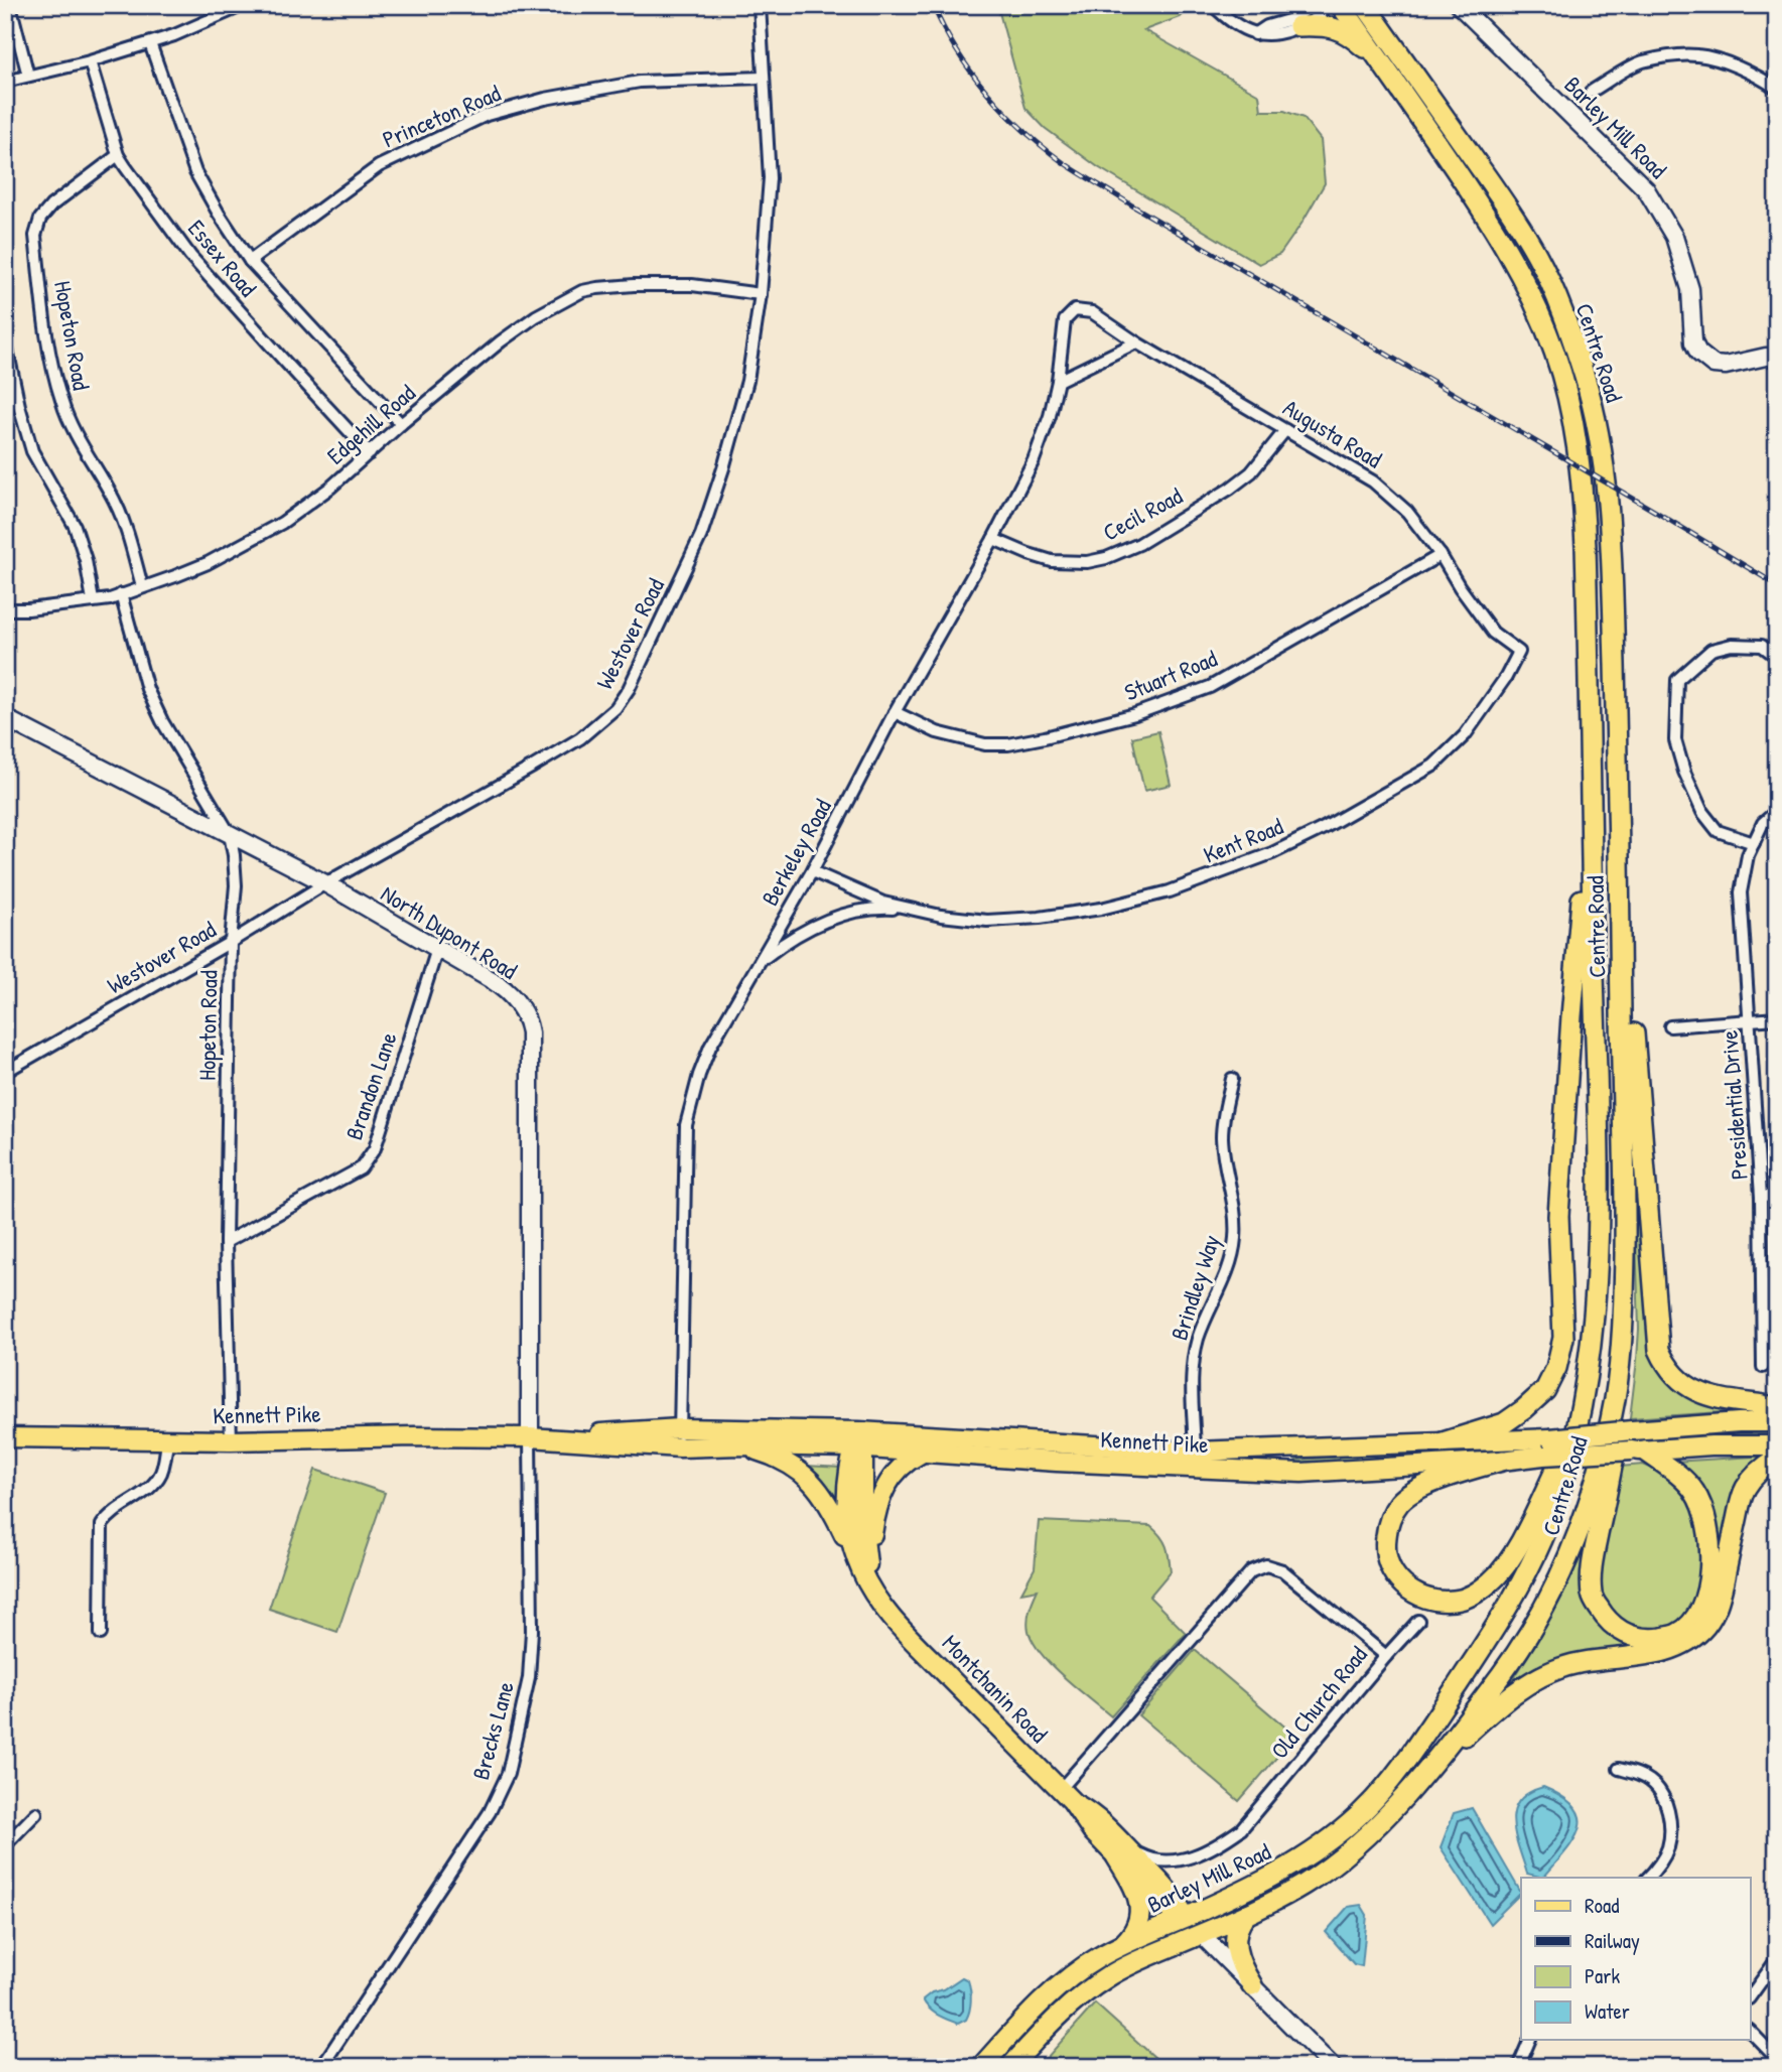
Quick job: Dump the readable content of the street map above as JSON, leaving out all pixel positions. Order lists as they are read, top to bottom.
{
  "streets": {
    "highway": ["Barley Mill Road", "Centre Road"],
    "main road": ["North Dupont Road", "Kennett Pike", "Montchanin Road"],
    "street": [
      "Princeton Road",
      "Essex Road",
      "Hopeton Road",
      "Edgehill Road",
      "Augusta Road",
      "Cecil Road",
      "Westover Road",
      "Stuart Road",
      "Kent Road",
      "Berkeley Road",
      "Brandon Lane",
      "Presidential Drive",
      "Brindley Way",
      "Old Church Road",
      "Brecks Lane"
    ]
  },
  "crossings": [
    ["Princeton Road", "Essex Road"],
    ["Princeton Road", "Westover Road"],
    ["Barley Mill Road", "Centre Road"],
    ["Barley Mill Road", "Montchanin Road"],
    ["Essex Road", "Hopeton Road"],
    ["Essex Road", "Edgehill Road"],
    ["Hopeton Road", "Edgehill Road"],
    ["Hopeton Road", "Westover Road"],
    ["Hopeton Road", "North Dupont Road"],
    ["Hopeton Road", "Brandon Lane"],
    ["Hopeton Road", "Kennett Pike"],
    ["Edgehill Road", "Westover Road"],
    ["Augusta Road", "Cecil Road"],
    ["Augusta Road", "Stuart Road"],
    ["Augusta Road", "Kent Road"],
    ["Augusta Road", "Berkeley Road"],
    ["Cecil Road", "Berkeley Road"],
    ["Westover Road", "North Dupont Road"],
    ["Stuart Road", "Berkeley Road"],
    ["Kent Road", "Berkeley Road"],
    ["Berkeley Road", "Kennett Pike"],
    ["North Dupont Road", "Brandon Lane"],
    ["North Dupont Road", "Kennett Pike"],
    ["North Dupont Road", "Brecks Lane"],
    ["Brindley Way", "Kennett Pike"],
    ["Kennett Pike", "Montchanin Road"],
    ["Kennett Pike", "Brecks Lane"],
    ["Montchanin Road", "Old Church Road"]
  ],
  "legend": [
    "Road",
    "Railway",
    "Park",
    "Water"
  ]
}
